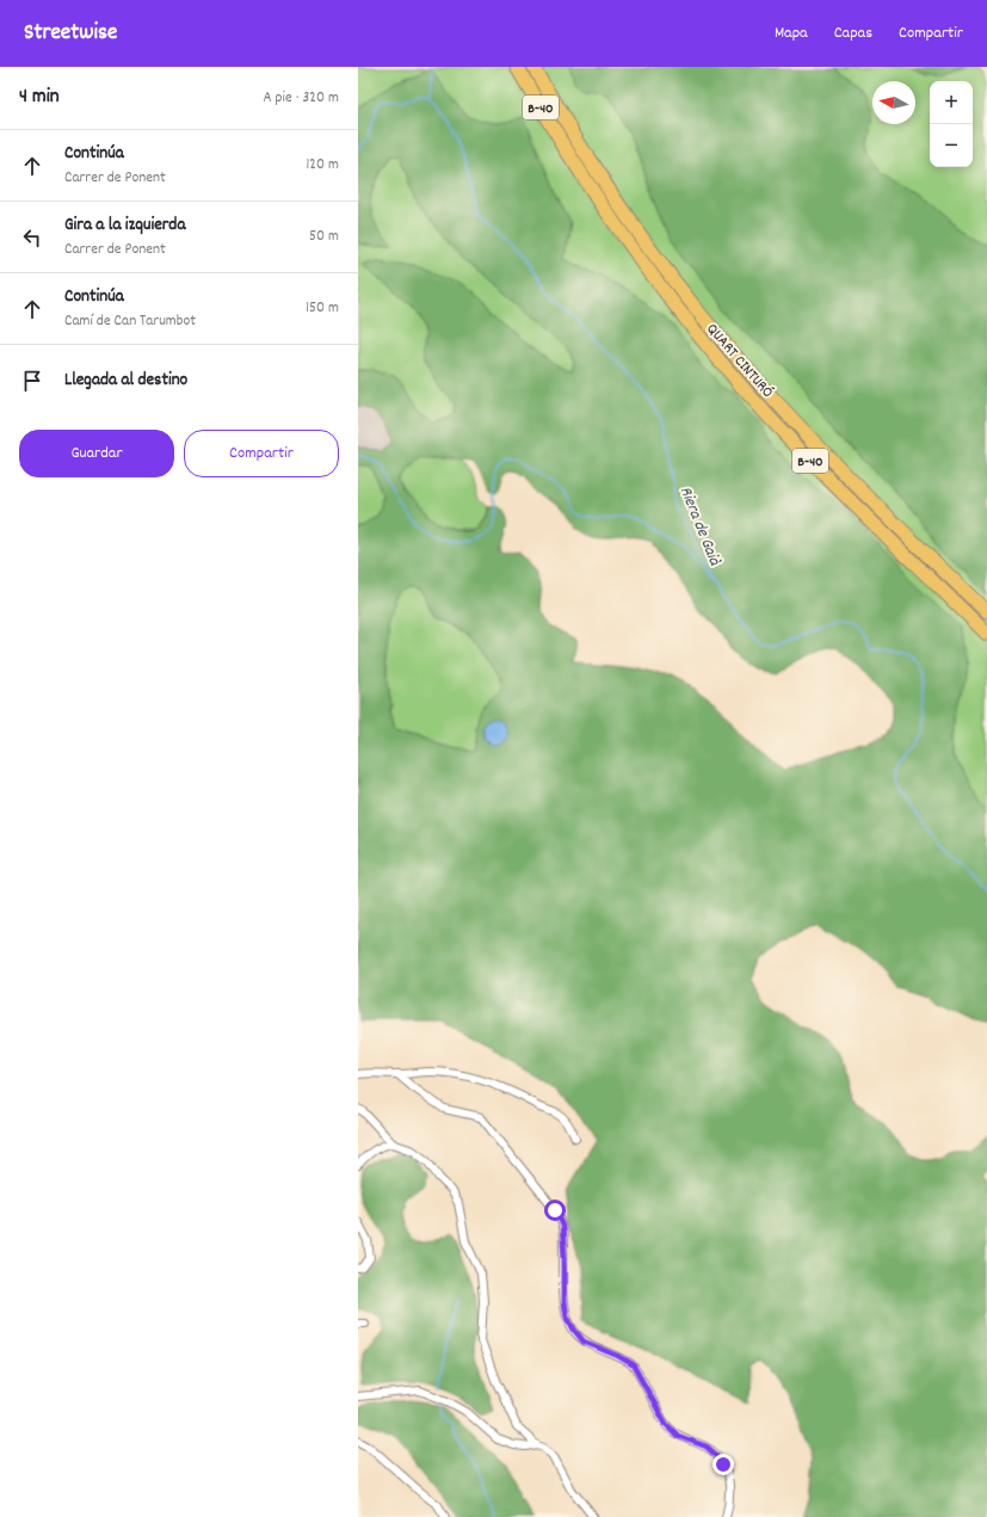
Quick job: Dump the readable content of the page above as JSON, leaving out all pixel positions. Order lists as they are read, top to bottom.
{
  "streets": {
    "highway": ["B-40", "QUART CINTURÓ"]
  },
  "water": ["Riera de Gaià"],
  "north": "left",
  "page": {
    "header": "Streetwise",
    "nav": ["Mapa", "Capas", "Compartir"],
    "heading": ["4 min", "A pie · 320 m"],
    "map_buttons": ["+", "−"],
    "list": [
      ["Continúa", "Carrer de Ponent", "120 m"],
      ["Gira a la izquierda", "Carrer de Ponent", "50 m"],
      ["Continúa", "Camí de Can Tarumbot", "150 m"],
      "Llegada al destino"
    ],
    "buttons": ["Guardar", "Compartir"]
  }
}
